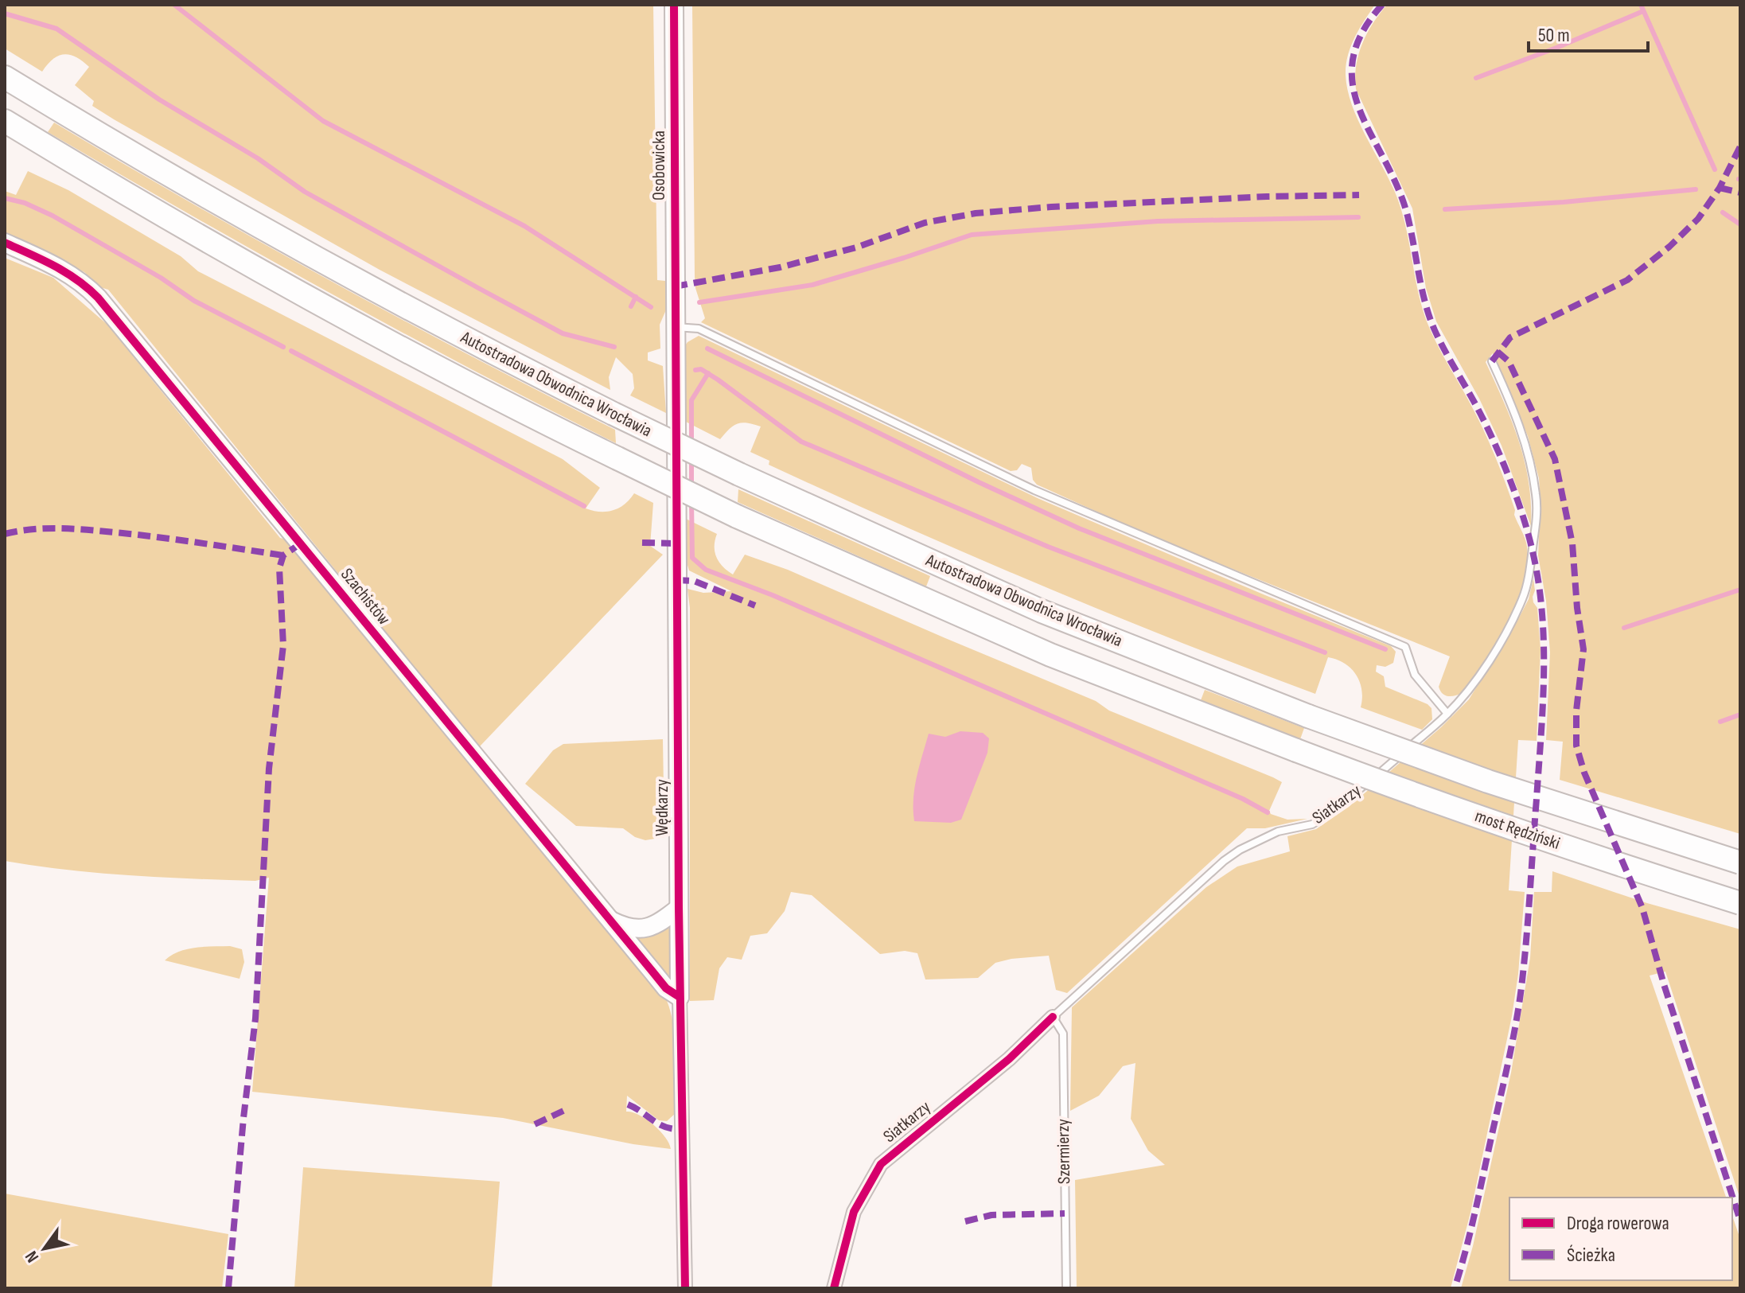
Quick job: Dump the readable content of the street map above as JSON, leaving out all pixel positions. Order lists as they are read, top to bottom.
{
  "streets": {
    "highway": ["Autostradowa Obwodnica Wrocławia", "most Rędziński"],
    "street": [
      "Osobowicka",
      "Szachistów",
      "Siatkarzy",
      "Wędkarzy"
    ],
    "lane": ["Szermierzy"]
  },
  "crossings": [
    ["Osobowicka", "Wędkarzy"],
    ["Autostradowa Obwodnica Wrocławia", "most Rędziński"],
    ["Szachistów", "Wędkarzy"],
    ["Siatkarzy", "Szermierzy"]
  ],
  "legend": ["Droga rowerowa", "Ścieżka"],
  "scale_bar": "50 m",
  "north": "bottom left"
}
